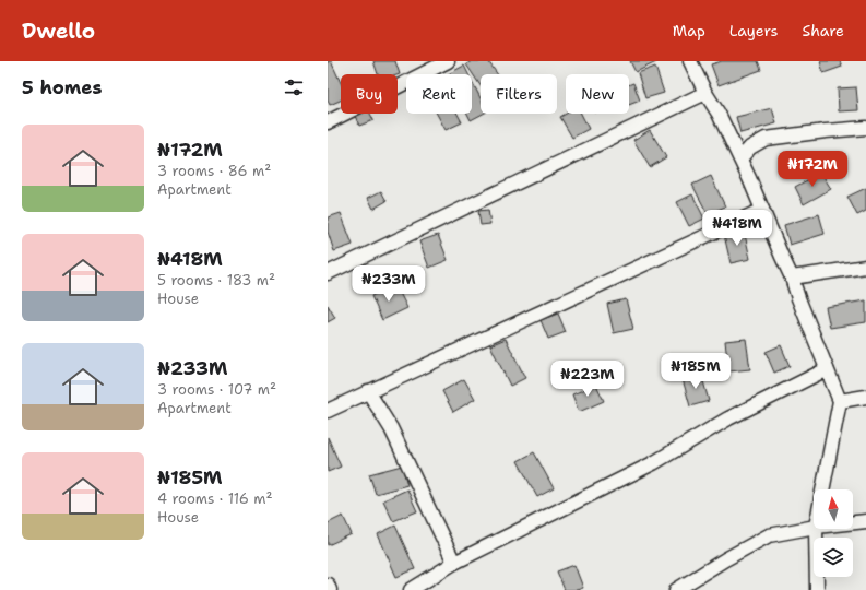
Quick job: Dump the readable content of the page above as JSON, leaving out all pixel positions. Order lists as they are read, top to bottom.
{
  "north": "top",
  "page": {
    "header": "Dwello",
    "nav": ["Map", "Layers", "Share"],
    "heading": "5 homes",
    "chip": [
      "Buy",
      "Rent",
      "Filters",
      "New"
    ],
    "list": [
      {
        "name": "₦172M",
        "note": "3 rooms · 86 m² · Apartment"
      },
      {
        "name": "₦418M",
        "note": "5 rooms · 183 m² · House"
      },
      {
        "name": "₦233M",
        "note": "3 rooms · 107 m² · Apartment"
      },
      {
        "name": "₦185M",
        "note": "4 rooms · 116 m² · House"
      }
    ],
    "price": [
      "₦172M",
      "₦418M",
      "₦233M",
      "₦185M",
      "₦223M"
    ]
  }
}
